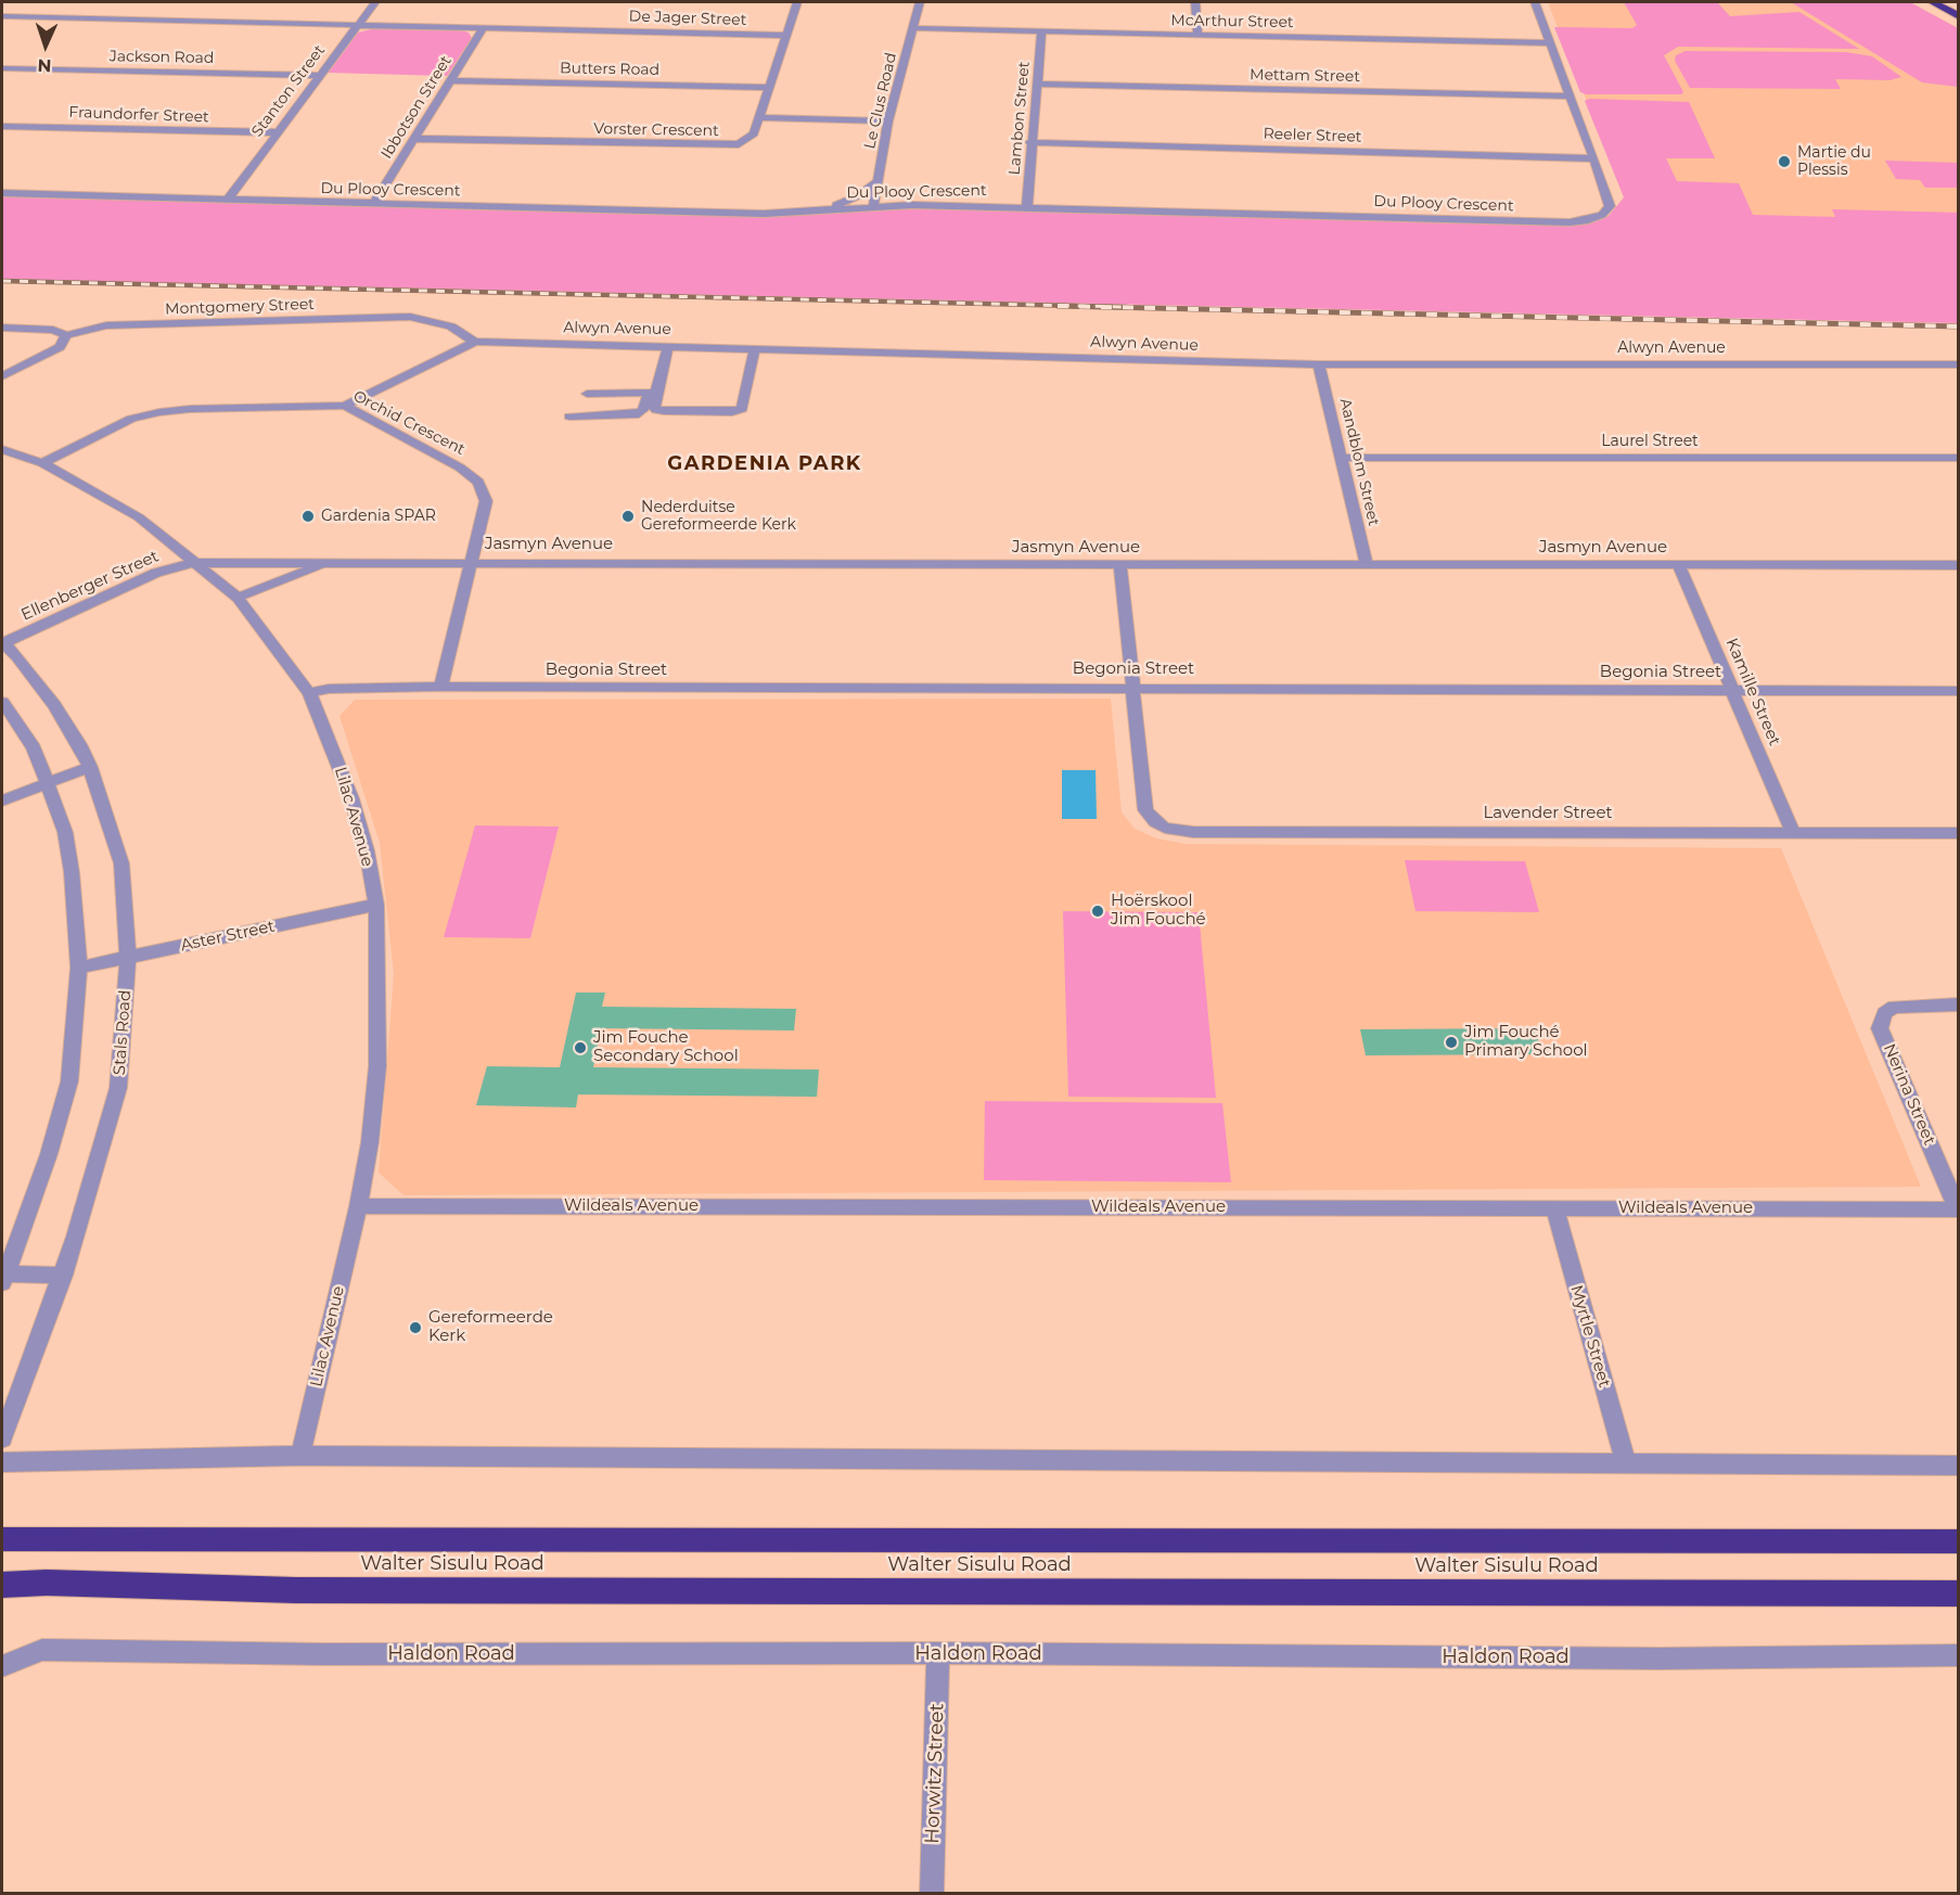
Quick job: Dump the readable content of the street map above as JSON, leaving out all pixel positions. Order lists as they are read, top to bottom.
{
  "streets": {
    "highway": ["Walter Sisulu Road"],
    "street": [
      "De Jager Street",
      "McArthur Street",
      "Jackson Road",
      "Butters Road",
      "Mettam Street",
      "Stanton Street",
      "Le Clus Road",
      "Ibbotson Street",
      "Fraundorfer Street",
      "Lambon Street",
      "Vorster Crescent",
      "Reeler Street",
      "Du Plooy Crescent",
      "Montgomery Street",
      "Alwyn Avenue",
      "Orchid Crescent",
      "Laurel Street",
      "Aandblom Street",
      "Jasmyn Avenue",
      "Ellenberger Street",
      "Begonia Street",
      "Kamille Street",
      "Lavender Street",
      "Lilac Avenue",
      "Aster Street",
      "Stals Road",
      "Nerina Street",
      "Wildeals Avenue",
      "Myrtle Street",
      "Haldon Road",
      "Horwitz Street"
    ]
  },
  "crossings": [
    ["De Jager Street", "Stanton Street"],
    ["De Jager Street", "Ibbotson Street"],
    ["De Jager Street", "Vorster Crescent"],
    ["McArthur Street", "Le Clus Road"],
    ["McArthur Street", "Lambon Street"],
    ["McArthur Street", "Du Plooy Crescent"],
    ["Jackson Road", "Stanton Street"],
    ["Butters Road", "Ibbotson Street"],
    ["Butters Road", "Vorster Crescent"],
    ["Mettam Street", "Lambon Street"],
    ["Mettam Street", "Du Plooy Crescent"],
    ["Stanton Street", "Fraundorfer Street"],
    ["Stanton Street", "Du Plooy Crescent"],
    ["Le Clus Road", "Du Plooy Crescent"],
    ["Ibbotson Street", "Vorster Crescent"],
    ["Ibbotson Street", "Du Plooy Crescent"],
    ["Lambon Street", "Reeler Street"],
    ["Lambon Street", "Du Plooy Crescent"],
    ["Reeler Street", "Du Plooy Crescent"],
    ["Montgomery Street", "Alwyn Avenue"],
    ["Alwyn Avenue", "Orchid Crescent"],
    ["Alwyn Avenue", "Aandblom Street"],
    ["Orchid Crescent", "Jasmyn Avenue"],
    ["Orchid Crescent", "Begonia Street"],
    ["Orchid Crescent", "Lilac Avenue"],
    ["Laurel Street", "Aandblom Street"],
    ["Aandblom Street", "Jasmyn Avenue"],
    ["Jasmyn Avenue", "Ellenberger Street"],
    ["Jasmyn Avenue", "Kamille Street"],
    ["Jasmyn Avenue", "Lilac Avenue"],
    ["Ellenberger Street", "Lilac Avenue"],
    ["Ellenberger Street", "Stals Road"],
    ["Begonia Street", "Kamille Street"],
    ["Begonia Street", "Lavender Street"],
    ["Begonia Street", "Lilac Avenue"],
    ["Kamille Street", "Lavender Street"],
    ["Lilac Avenue", "Aster Street"],
    ["Lilac Avenue", "Wildeals Avenue"],
    ["Aster Street", "Stals Road"],
    ["Nerina Street", "Wildeals Avenue"],
    ["Wildeals Avenue", "Myrtle Street"],
    ["Haldon Road", "Horwitz Street"]
  ],
  "districts": ["GARDENIA PARK"],
  "places": [
    "Martie du Plessis",
    "Gardenia SPAR",
    "Nederduitse Gereformeerde Kerk",
    "Hoërskool Jim Fouché",
    "Jim Fouché Primary School",
    "Jim Fouche Secondary School",
    "Gereformeerde Kerk"
  ],
  "north": "bottom"
}
